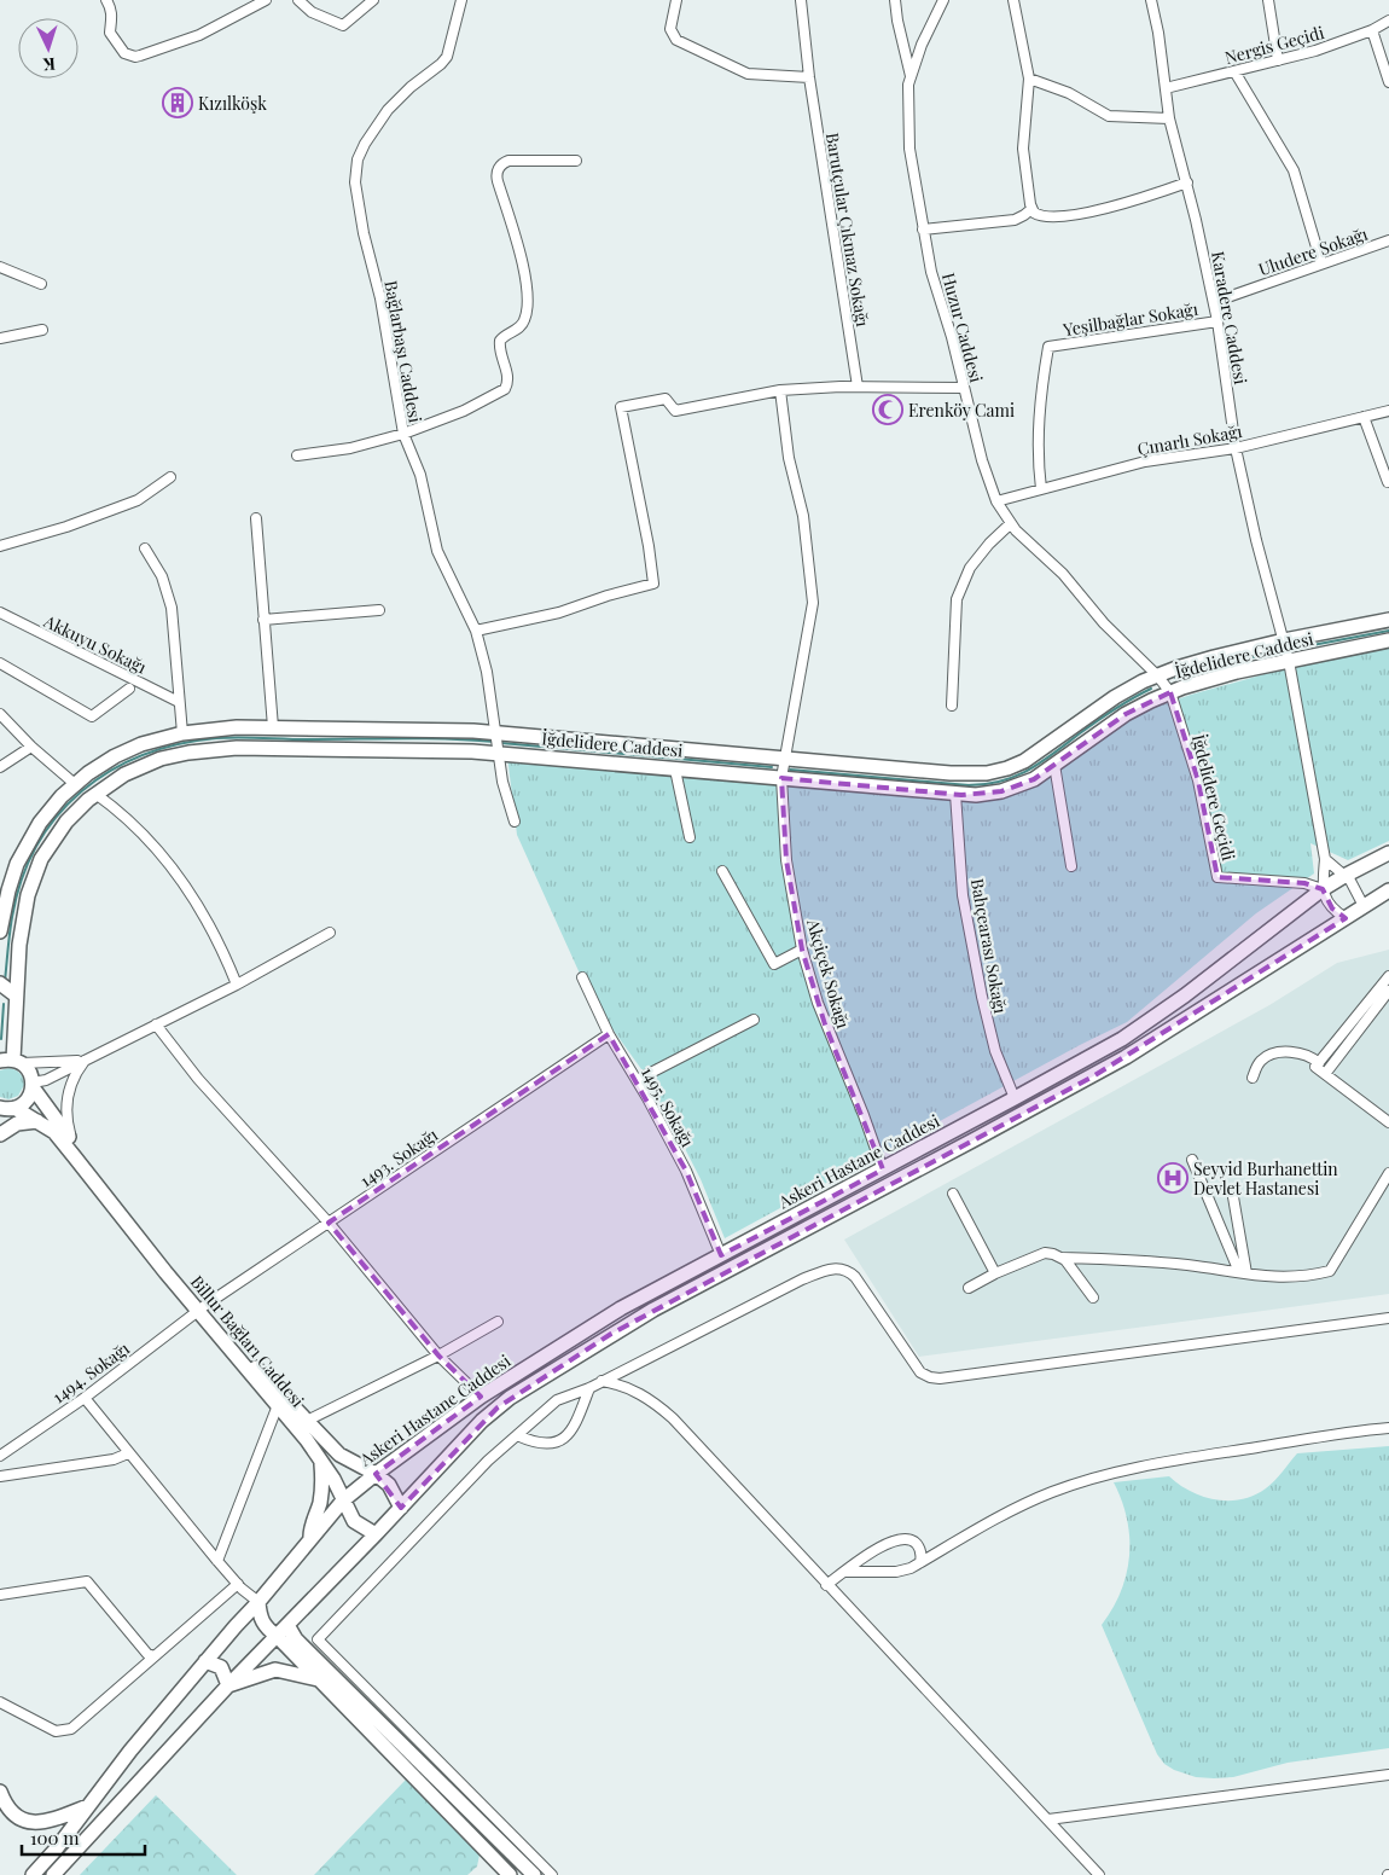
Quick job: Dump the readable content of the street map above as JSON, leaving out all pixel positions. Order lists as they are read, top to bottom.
{
  "streets": {
    "street": [
      "Nergis Geçidi",
      "Barutçular Çıkmaz Sokağı",
      "Uludere Sokağı",
      "Karadere Caddesi",
      "Yeşilbağlar Sokağı",
      "Huzur Caddesi",
      "Bağlarbaşı Caddesi",
      "Çınarlı Sokağı",
      "Akkuyu Sokağı",
      "İğdelidere Caddesi",
      "İğdelidere Geçidi",
      "Bahçearası Sokağı",
      "Akçiçek Sokağı",
      "1495. Sokağı",
      "1493. Sokağı",
      "Askeri Hastane Caddesi",
      "Billur Bağları Caddesi",
      "1494. Sokağı"
    ]
  },
  "crossings": [
    ["Nergis Geçidi", "Karadere Caddesi"],
    ["Uludere Sokağı", "Karadere Caddesi"],
    ["Karadere Caddesi", "Yeşilbağlar Sokağı"],
    ["Karadere Caddesi", "Çınarlı Sokağı"],
    ["Karadere Caddesi", "İğdelidere Caddesi"],
    ["Yeşilbağlar Sokağı", "Çınarlı Sokağı"],
    ["Huzur Caddesi", "Çınarlı Sokağı"],
    ["Huzur Caddesi", "İğdelidere Caddesi"],
    ["Huzur Caddesi", "İğdelidere Geçidi"],
    ["Bağlarbaşı Caddesi", "İğdelidere Caddesi"],
    ["İğdelidere Caddesi", "İğdelidere Geçidi"],
    ["İğdelidere Caddesi", "Bahçearası Sokağı"],
    ["İğdelidere Caddesi", "Akçiçek Sokağı"],
    ["İğdelidere Geçidi", "Askeri Hastane Caddesi"],
    ["Bahçearası Sokağı", "Askeri Hastane Caddesi"],
    ["Akçiçek Sokağı", "Askeri Hastane Caddesi"],
    ["1495. Sokağı", "1493. Sokağı"],
    ["1495. Sokağı", "Askeri Hastane Caddesi"],
    ["1493. Sokağı", "Billur Bağları Caddesi"],
    ["1493. Sokağı", "1494. Sokağı"],
    ["Askeri Hastane Caddesi", "Billur Bağları Caddesi"],
    ["Billur Bağları Caddesi", "1494. Sokağı"]
  ],
  "places": {
    "building": ["Kızılköşk"],
    "mosque": ["Erenköy Cami"],
    "hospital": ["Seyyid Burhanettin Devlet Hastanesi"]
  },
  "scale_bar": "100 m",
  "north": "bottom"
}
